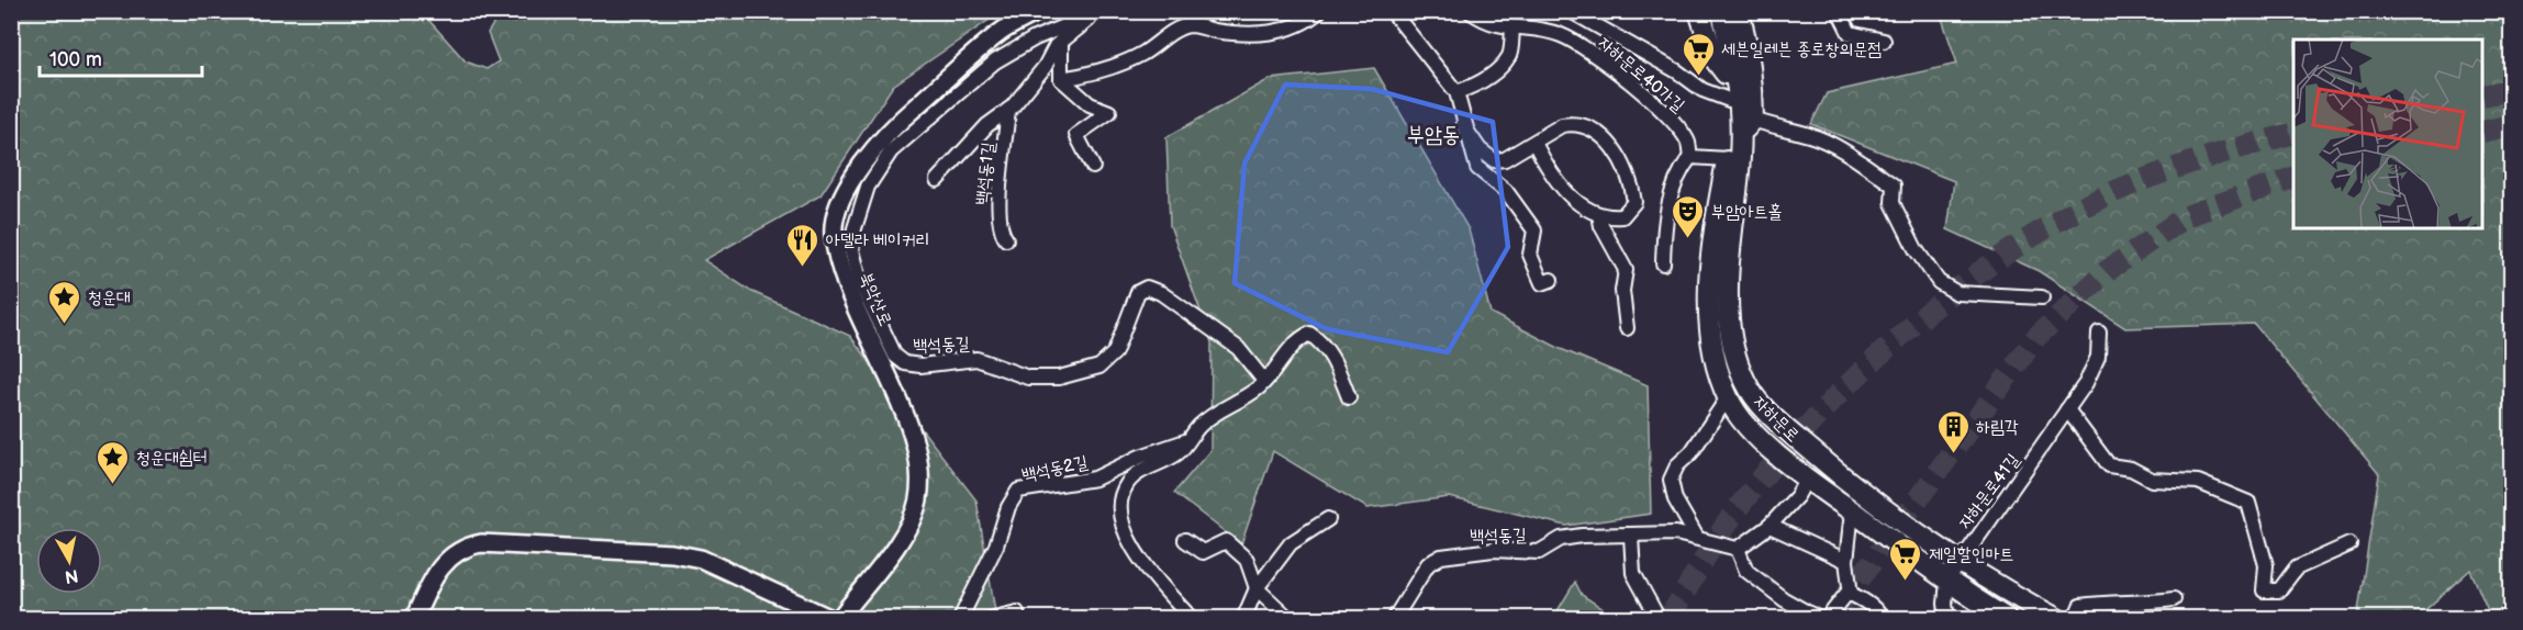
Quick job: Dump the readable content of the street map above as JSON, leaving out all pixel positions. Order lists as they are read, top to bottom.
{
  "streets": {
    "main road": ["자하문로"],
    "street": [
      "자하문로40가길",
      "백석동1길",
      "북악산로",
      "백석동길",
      "백석동2길",
      "자하문로41길"
    ]
  },
  "crossings": [
    ["백석동1길", "백석동길"],
    ["백석동길", "자하문로"],
    ["자하문로", "자하문로41길"]
  ],
  "districts": ["부암동"],
  "places": {
    "supermarket": ["세븐일레븐 종로창의문점", "제일할인마트"],
    "theatre": ["부암아트홀"],
    "restaurant": ["아델라 베이커리"],
    "place": ["청운대", "청운대쉼터"],
    "building": ["하림각"]
  },
  "scale_bar": "100 m",
  "north": "bottom"
}
